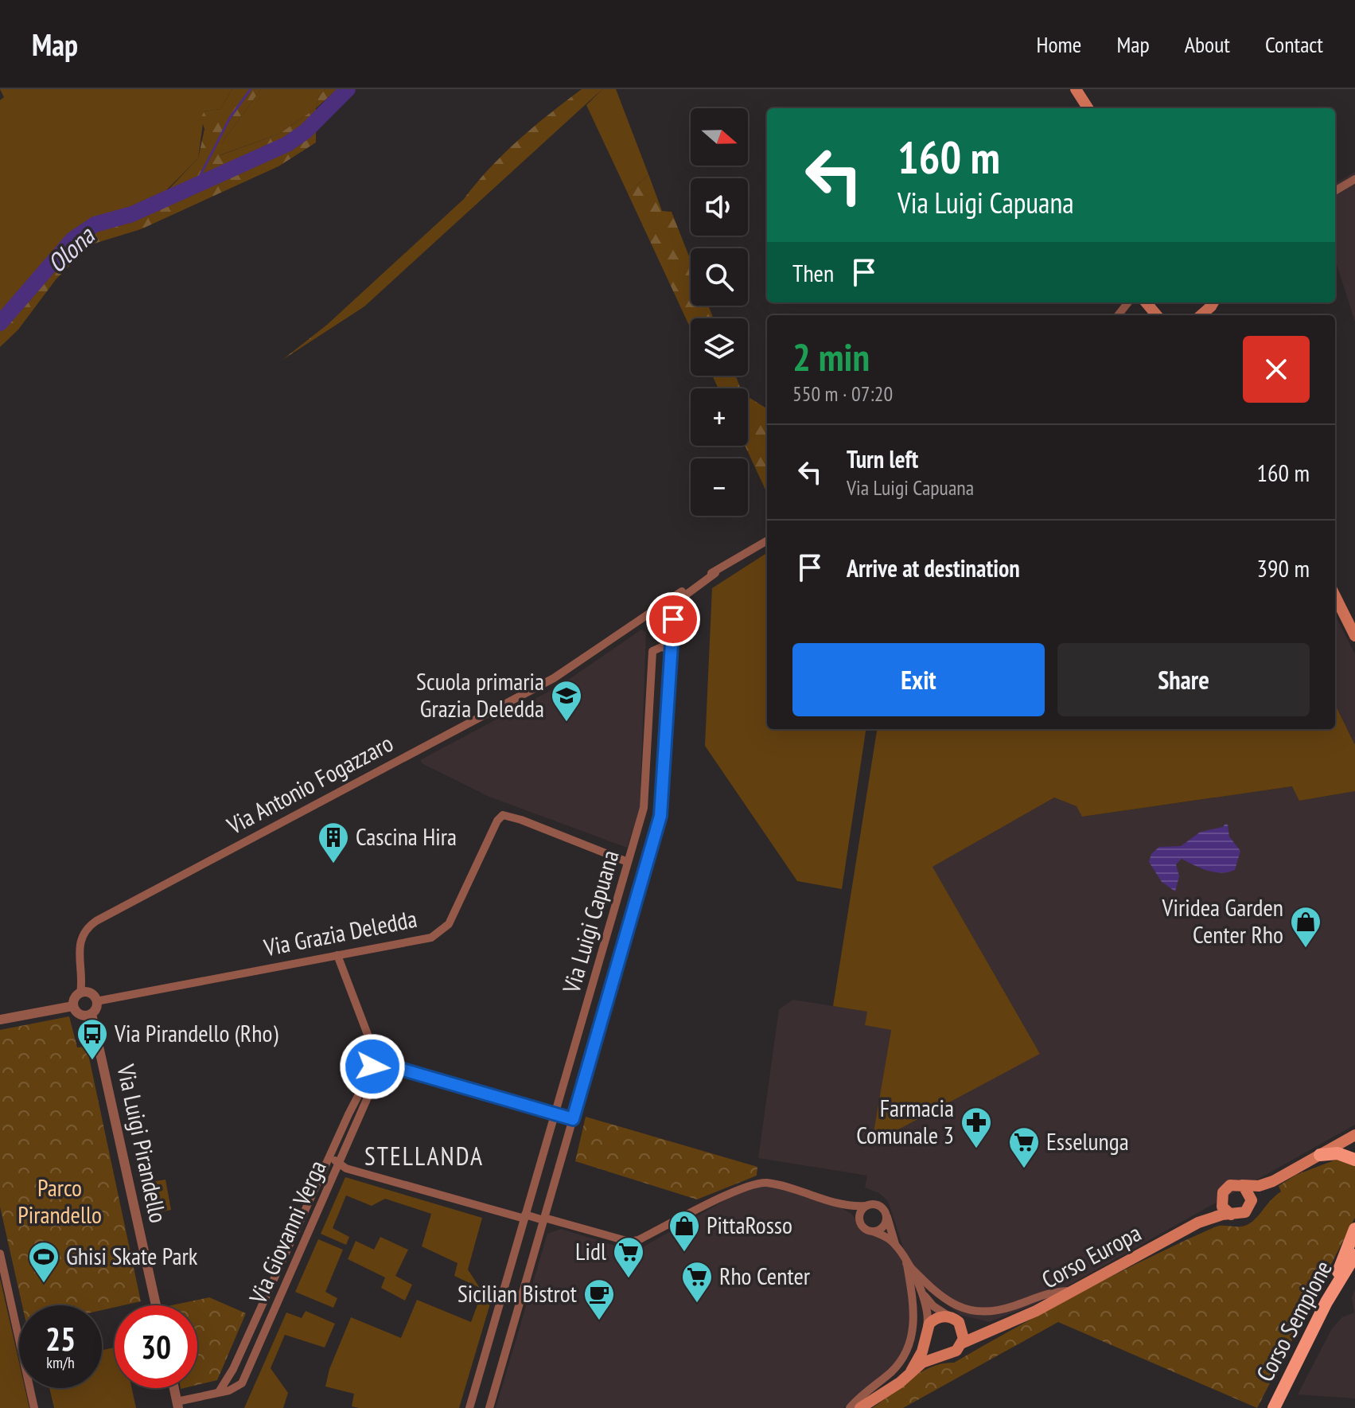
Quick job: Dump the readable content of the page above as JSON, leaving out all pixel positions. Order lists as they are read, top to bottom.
{
  "streets": {
    "main road": ["Corso Europa", "Corso Sempione"],
    "street": [
      "Via Antonio Fogazzaro",
      "Via Luigi Capuana",
      "Via Grazia Deledda",
      "Via Luigi Pirandello",
      "Via Giovanni Verga"
    ]
  },
  "crossings": [
    ["Via Antonio Fogazzaro", "Via Grazia Deledda"],
    ["Via Antonio Fogazzaro", "Via Luigi Pirandello"],
    ["Via Luigi Capuana", "Via Grazia Deledda"],
    ["Via Grazia Deledda", "Via Luigi Pirandello"]
  ],
  "districts": ["STELLANDA"],
  "water": ["Olona"],
  "parks": ["Parco Pirandello"],
  "places": {
    "school or university": ["Scuola primaria Grazia Deledda"],
    "building": ["Cascina Hira"],
    "shop": ["Viridea Garden Center Rho", "PittaRosso"],
    "bus stop": ["Via Pirandello (Rho)"],
    "pharmacy": ["Farmacia Comunale 3"],
    "supermarket": ["Esselunga", "Lidl", "Rho Center"],
    "sports": ["Ghisi Skate Park"],
    "cafe": ["Sicilian Bistrot"]
  },
  "north": "right",
  "page": {
    "header": "Map",
    "nav": [
      "Home",
      "Map",
      "About",
      "Contact"
    ],
    "map_buttons": ["+", "−"],
    "turn": ["160 m", "Via Luigi Capuana"],
    "then": "Then",
    "heading": ["2 min", "550 m · 07:20"],
    "list": [
      {
        "name": "Turn left",
        "note": "Via Luigi Capuana",
        "value": "160 m"
      },
      {
        "name": "Arrive at destination",
        "value": "390 m"
      }
    ],
    "buttons": ["Exit", "Share"],
    "speed": "25 km/h",
    "limit": "30"
  }
}
